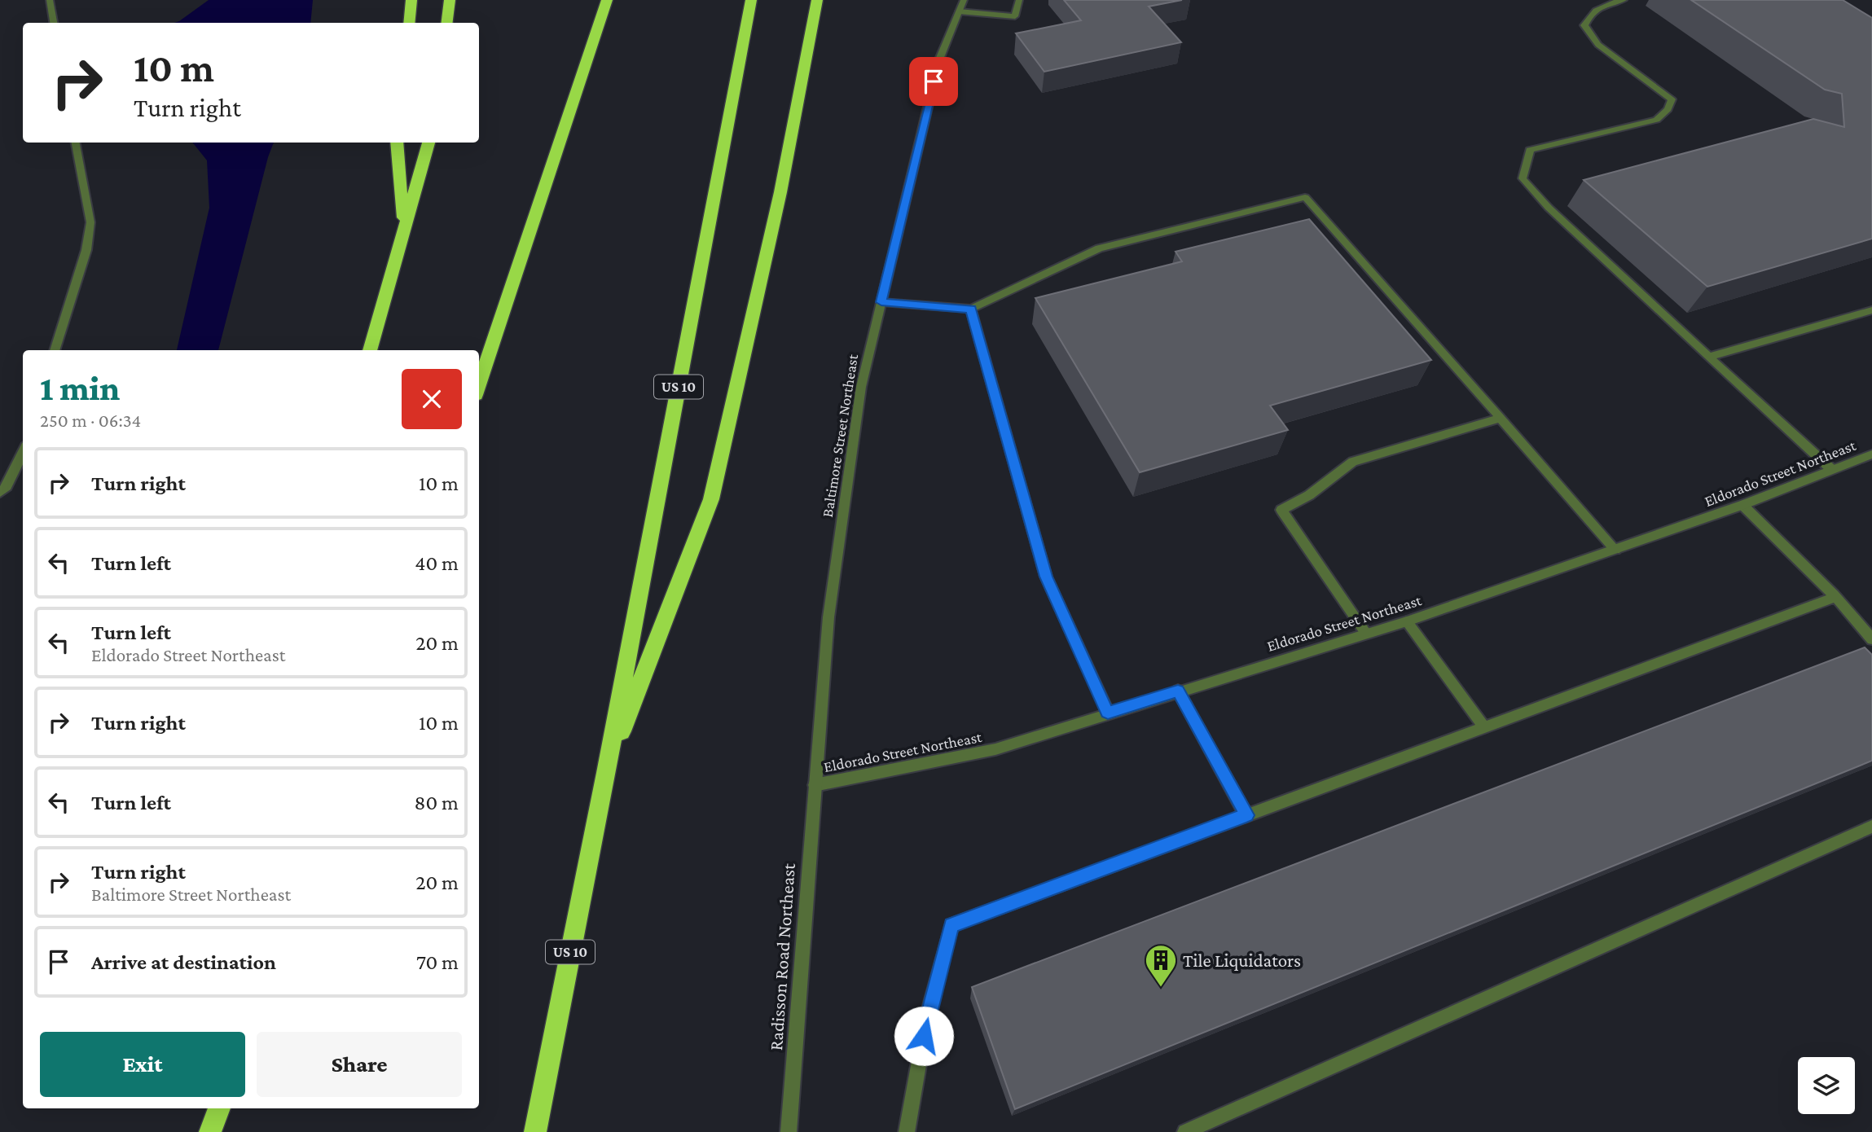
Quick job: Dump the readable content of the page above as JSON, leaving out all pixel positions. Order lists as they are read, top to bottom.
{
  "streets": {
    "highway": ["US 10"],
    "street": ["Baltimore Street Northeast", "Eldorado Street Northeast", "Radisson Road Northeast"]
  },
  "crossings": [
    ["Baltimore Street Northeast", "Eldorado Street Northeast"],
    ["Baltimore Street Northeast", "Radisson Road Northeast"],
    ["Eldorado Street Northeast", "Radisson Road Northeast"]
  ],
  "places": {
    "building": ["Tile Liquidators"]
  },
  "page": {
    "turn": ["10 m", "Turn right"],
    "heading": ["1 min", "250 m · 06:34"],
    "list": [
      {
        "name": "Turn right",
        "value": "10 m"
      },
      {
        "name": "Turn left",
        "value": "40 m"
      },
      {
        "name": "Turn left",
        "note": "Eldorado Street Northeast",
        "value": "20 m"
      },
      {
        "name": "Turn right",
        "value": "10 m"
      },
      {
        "name": "Turn left",
        "value": "80 m"
      },
      {
        "name": "Turn right",
        "note": "Baltimore Street Northeast",
        "value": "20 m"
      },
      {
        "name": "Arrive at destination",
        "value": "70 m"
      }
    ],
    "buttons": ["Exit", "Share"]
  }
}
